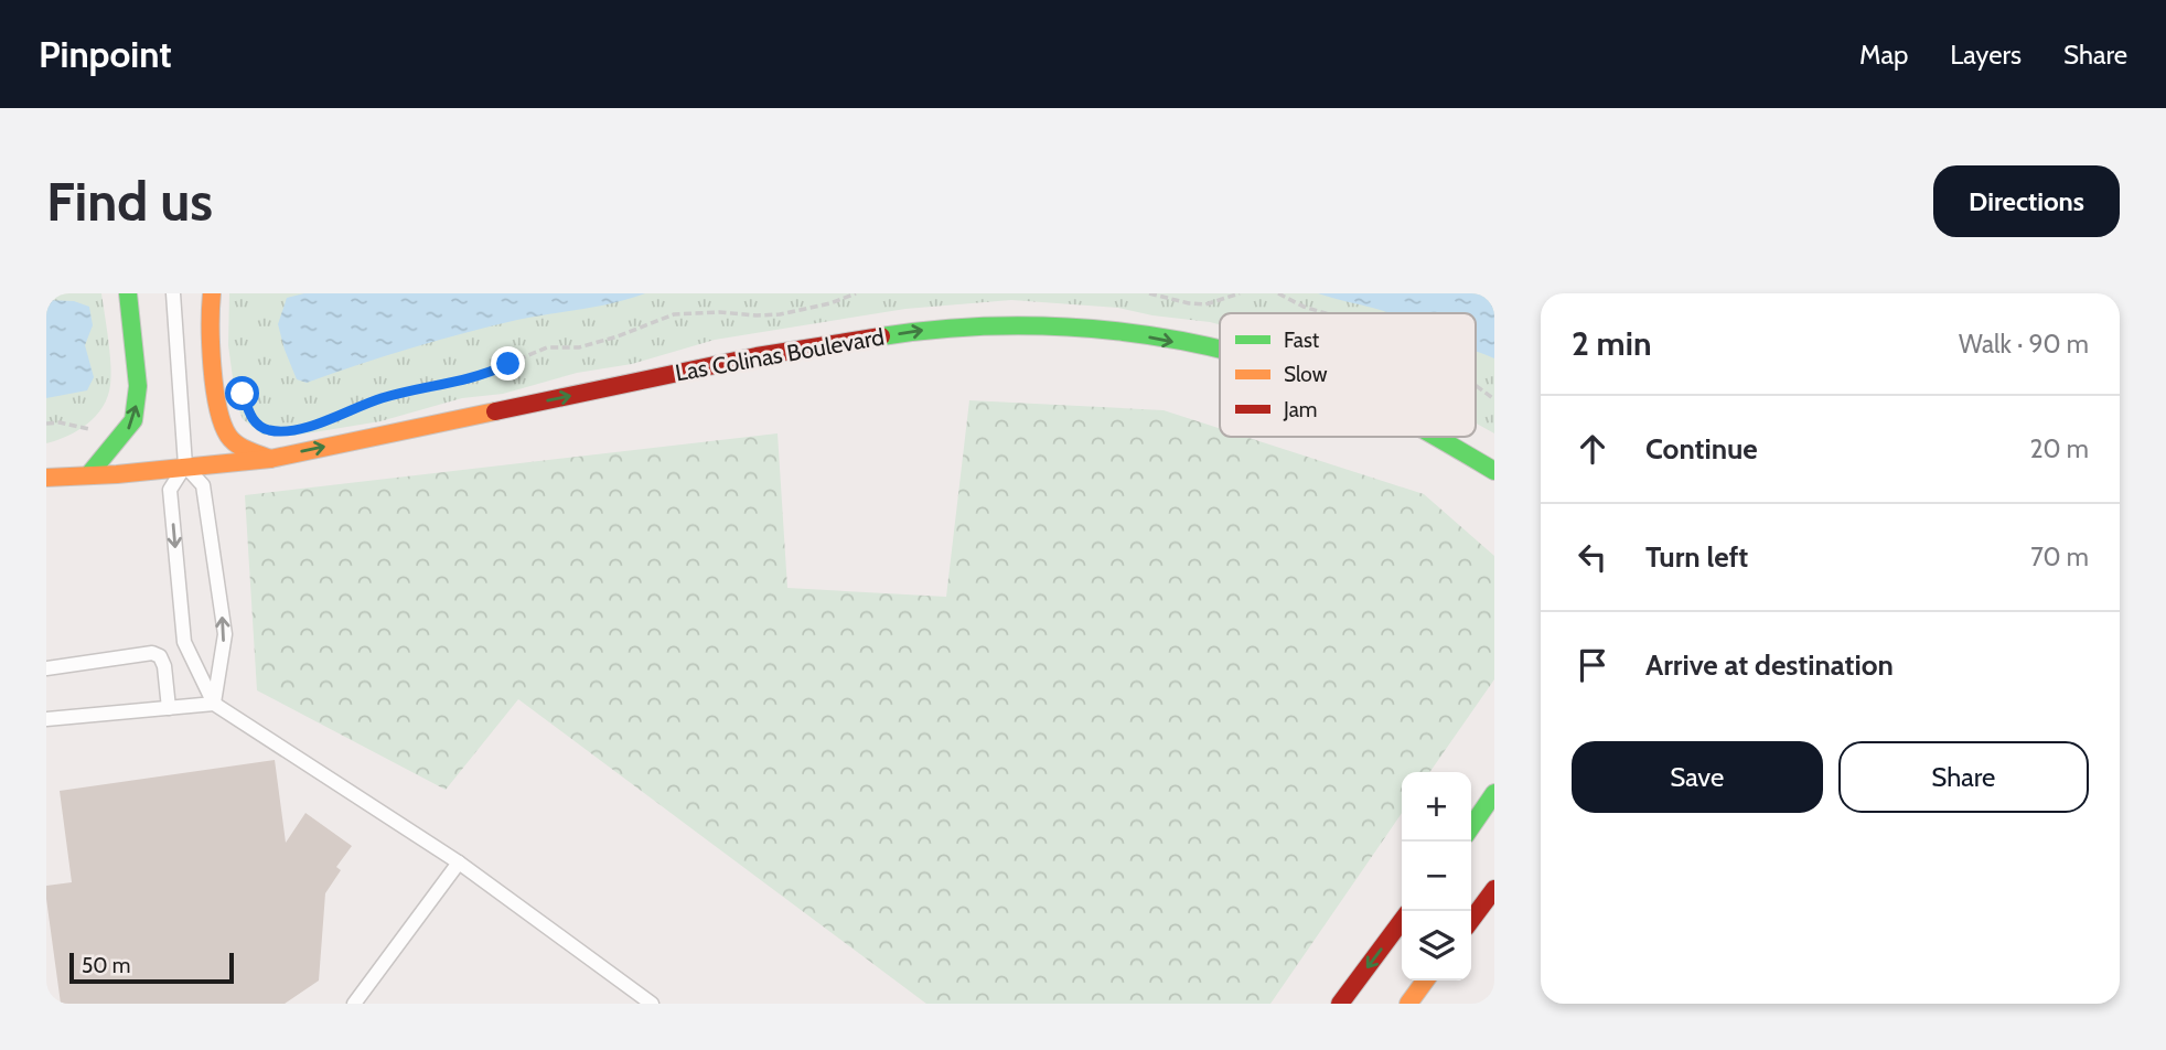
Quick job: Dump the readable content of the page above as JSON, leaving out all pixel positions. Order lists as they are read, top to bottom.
{
  "streets": {
    "main road": ["Las Colinas Boulevard"]
  },
  "one_way": ["Las Colinas Boulevard"],
  "legend": ["Fast", "Slow", "Jam"],
  "scale_bar": "50 m",
  "page": {
    "header": "Pinpoint",
    "nav": ["Map", "Layers", "Share"],
    "buttons": [
      "Directions",
      ["Save", "Share"]
    ],
    "title": "Find us",
    "heading": ["2 min", "Walk · 90 m"],
    "list": [
      ["Continue", "20 m"],
      ["Turn left", "70 m"],
      "Arrive at destination"
    ],
    "map_buttons": ["+", "−"],
    "scale": "50 m"
  }
}
